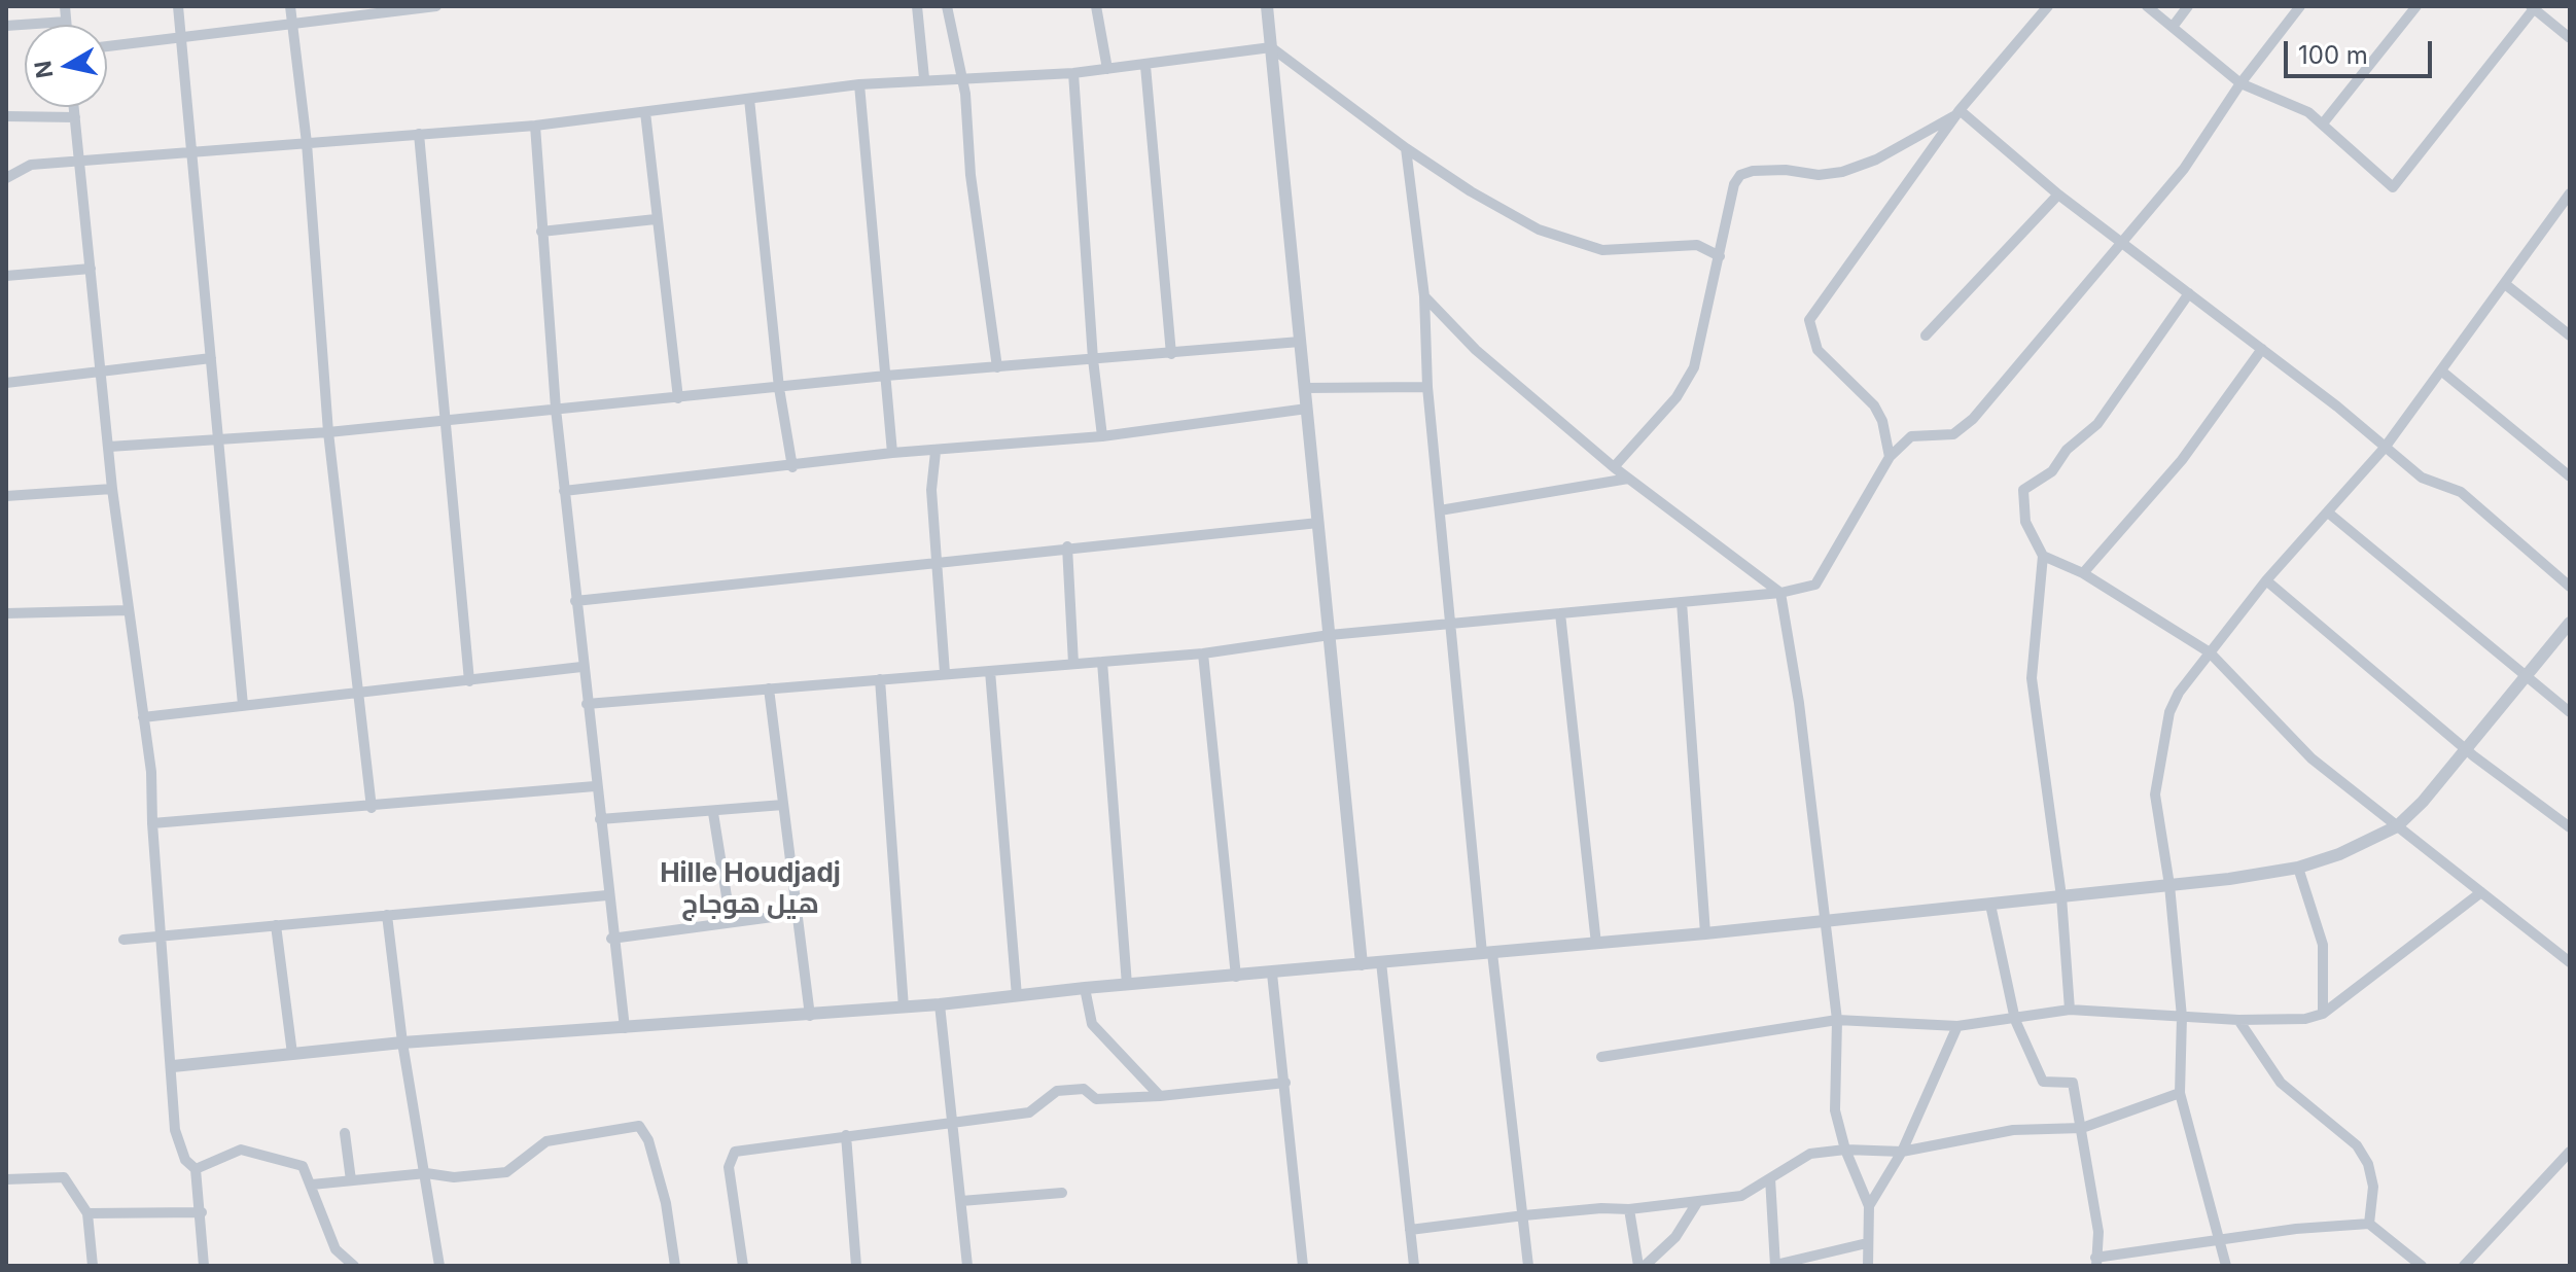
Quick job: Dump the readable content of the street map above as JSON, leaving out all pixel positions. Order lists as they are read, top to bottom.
{
  "districts": ["Hille Houdjadj هيل هوجاج"],
  "scale_bar": "100 m",
  "north": "left"
}
